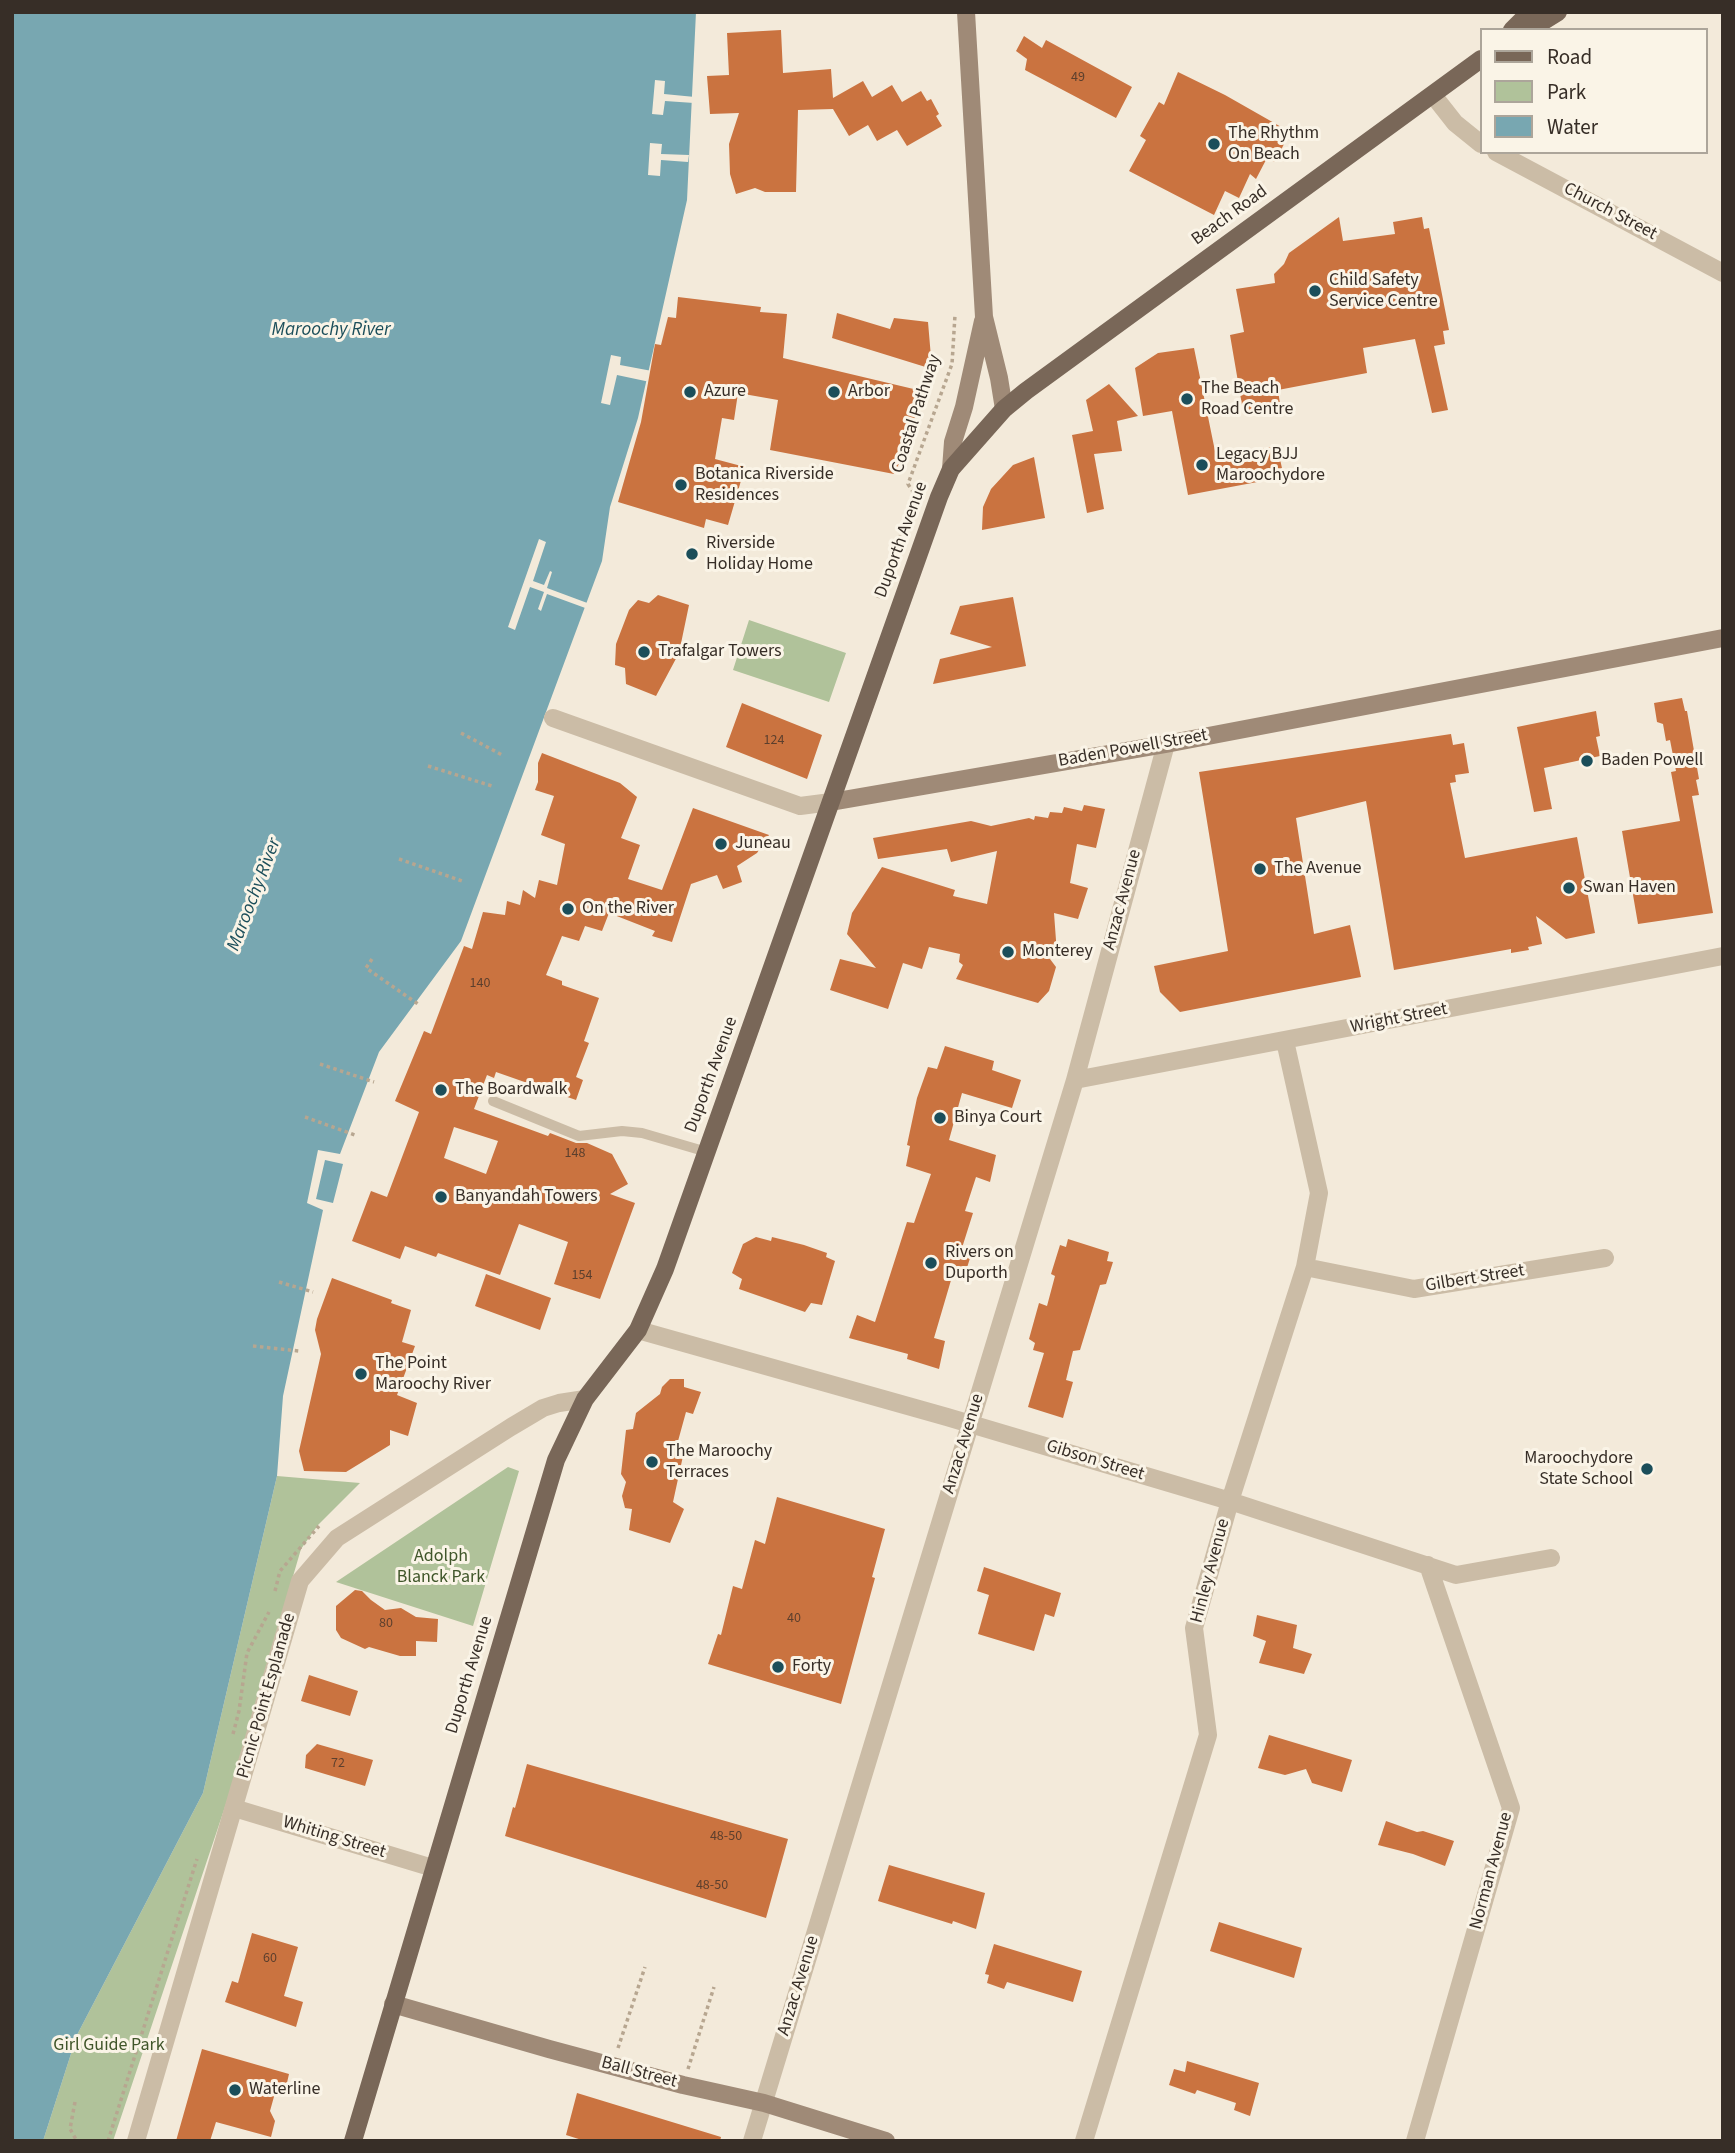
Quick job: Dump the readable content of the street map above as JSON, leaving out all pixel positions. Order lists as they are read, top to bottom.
{
  "streets": {
    "main road": ["Beach Road", "Duporth Avenue"],
    "street": [
      "Church Street",
      "Baden Powell Street",
      "Anzac Avenue",
      "Wright Street",
      "Gilbert Street",
      "Gibson Street",
      "Hinley Avenue",
      "Picnic Point Esplanade",
      "Whiting Street",
      "Norman Avenue",
      "Ball Street"
    ],
    "path": ["Coastal Pathway"]
  },
  "crossings": [
    ["Beach Road", "Duporth Avenue"],
    ["Duporth Avenue", "Baden Powell Street"],
    ["Duporth Avenue", "Gibson Street"],
    ["Duporth Avenue", "Picnic Point Esplanade"],
    ["Duporth Avenue", "Whiting Street"],
    ["Duporth Avenue", "Ball Street"],
    ["Baden Powell Street", "Anzac Avenue"],
    ["Anzac Avenue", "Wright Street"],
    ["Anzac Avenue", "Gibson Street"],
    ["Anzac Avenue", "Ball Street"],
    ["Wright Street", "Hinley Avenue"],
    ["Gilbert Street", "Hinley Avenue"],
    ["Gibson Street", "Hinley Avenue"],
    ["Gibson Street", "Norman Avenue"],
    ["Picnic Point Esplanade", "Whiting Street"]
  ],
  "water": ["Maroochy River"],
  "parks": ["Adolph Blanck Park", "Girl Guide Park"],
  "places": [
    "The Rhythm On Beach",
    "Child Safety Service Centre",
    "Azure",
    "Arbor",
    "The Beach Road Centre",
    "Legacy BJJ Maroochydore",
    "Botanica Riverside Residences",
    "Riverside Holiday Home",
    "Trafalgar Towers",
    "Baden Powell",
    "Juneau",
    "The Avenue",
    "Swan Haven",
    "On the River",
    "Monterey",
    "The Boardwalk",
    "Binya Court",
    "Banyandah Towers",
    "Rivers on Duporth",
    "The Point Maroochy River",
    "The Maroochy Terraces",
    "Maroochydore State School",
    "Forty",
    "Waterline"
  ],
  "house_numbers": [
    "49",
    "124",
    "140",
    "148",
    "154",
    "40",
    "80",
    "72",
    "48-50",
    "48-50",
    "60"
  ],
  "legend": ["Road", "Park", "Water"]
}
